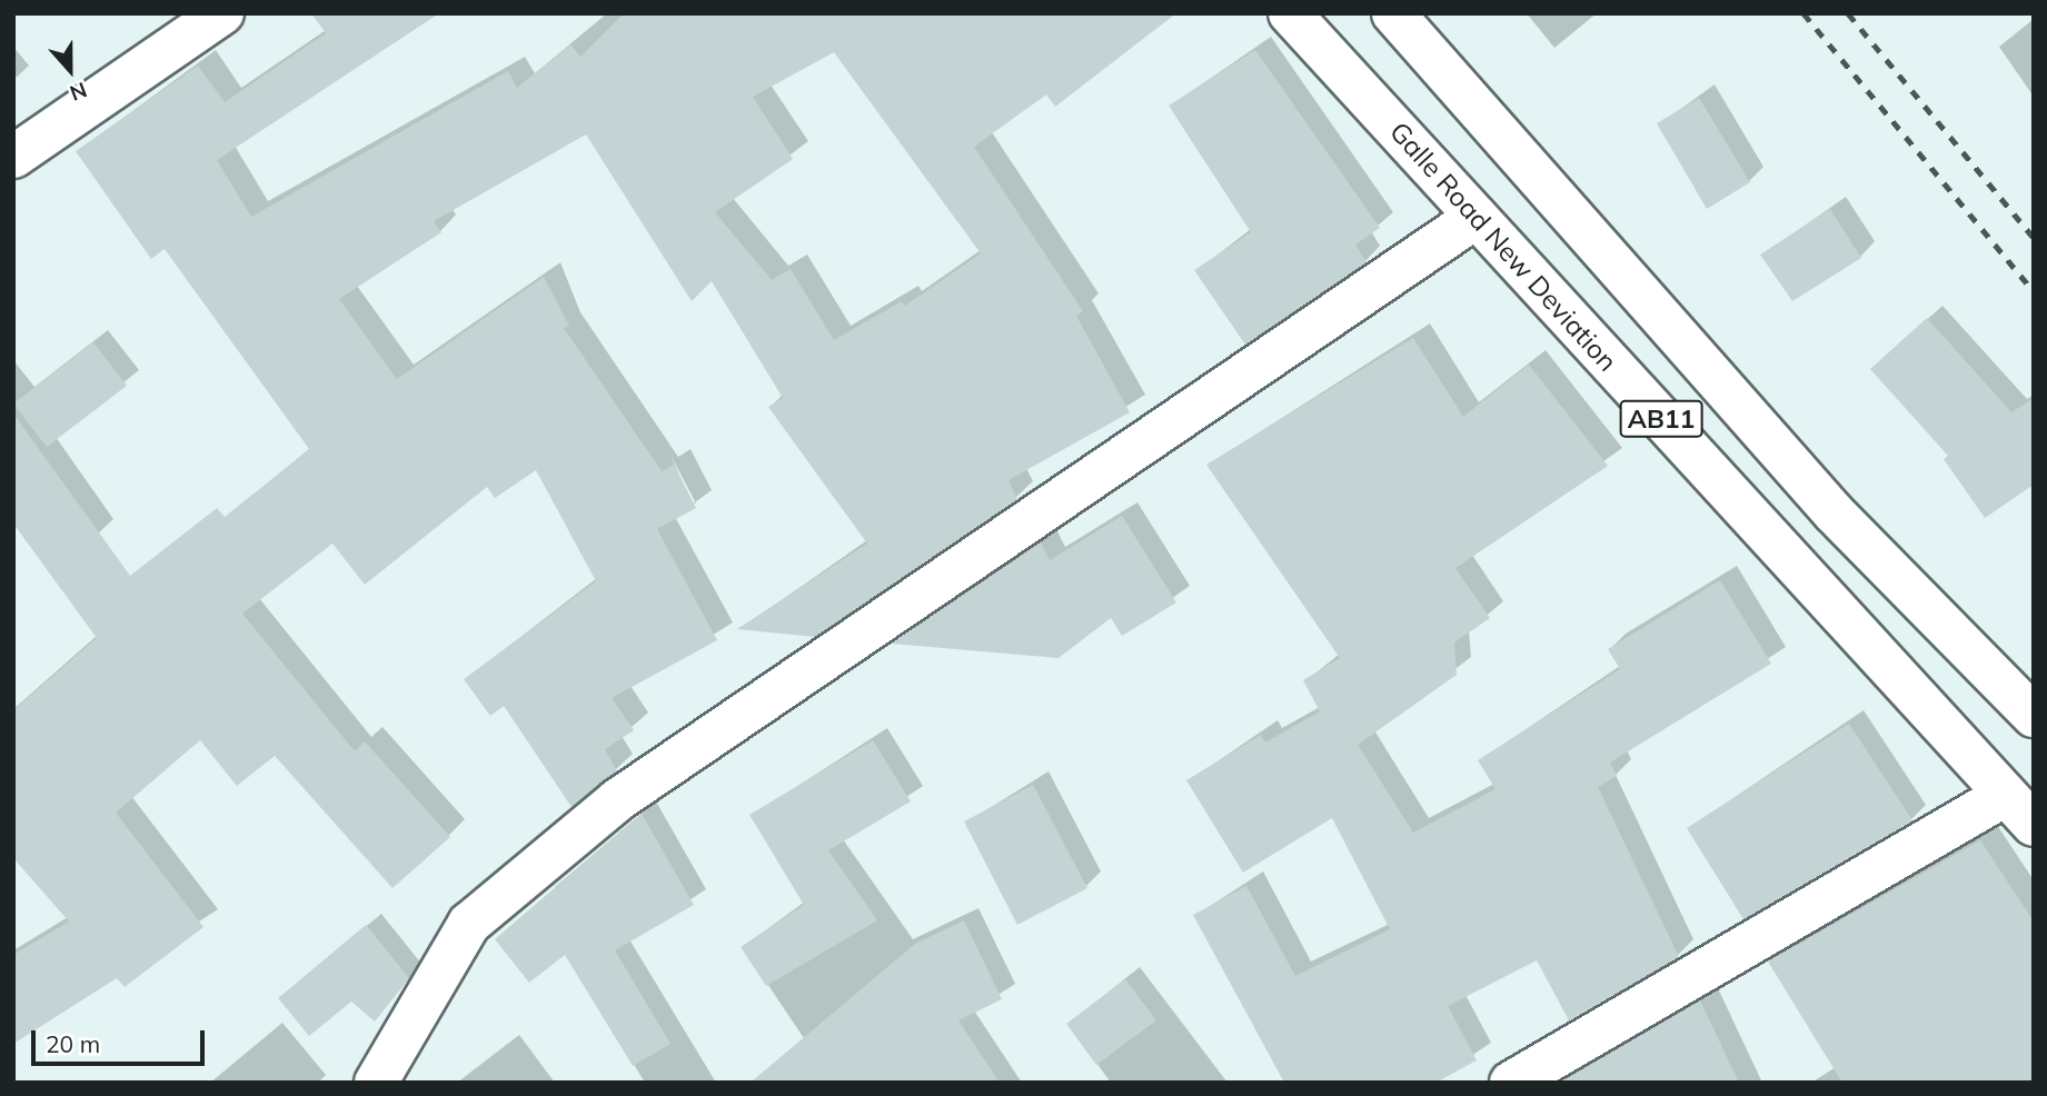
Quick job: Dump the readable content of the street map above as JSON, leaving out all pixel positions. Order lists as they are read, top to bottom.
{
  "streets": {
    "street": ["Galle Road New Deviation", "AB11"]
  },
  "scale_bar": "20 m",
  "north": "bottom"
}
